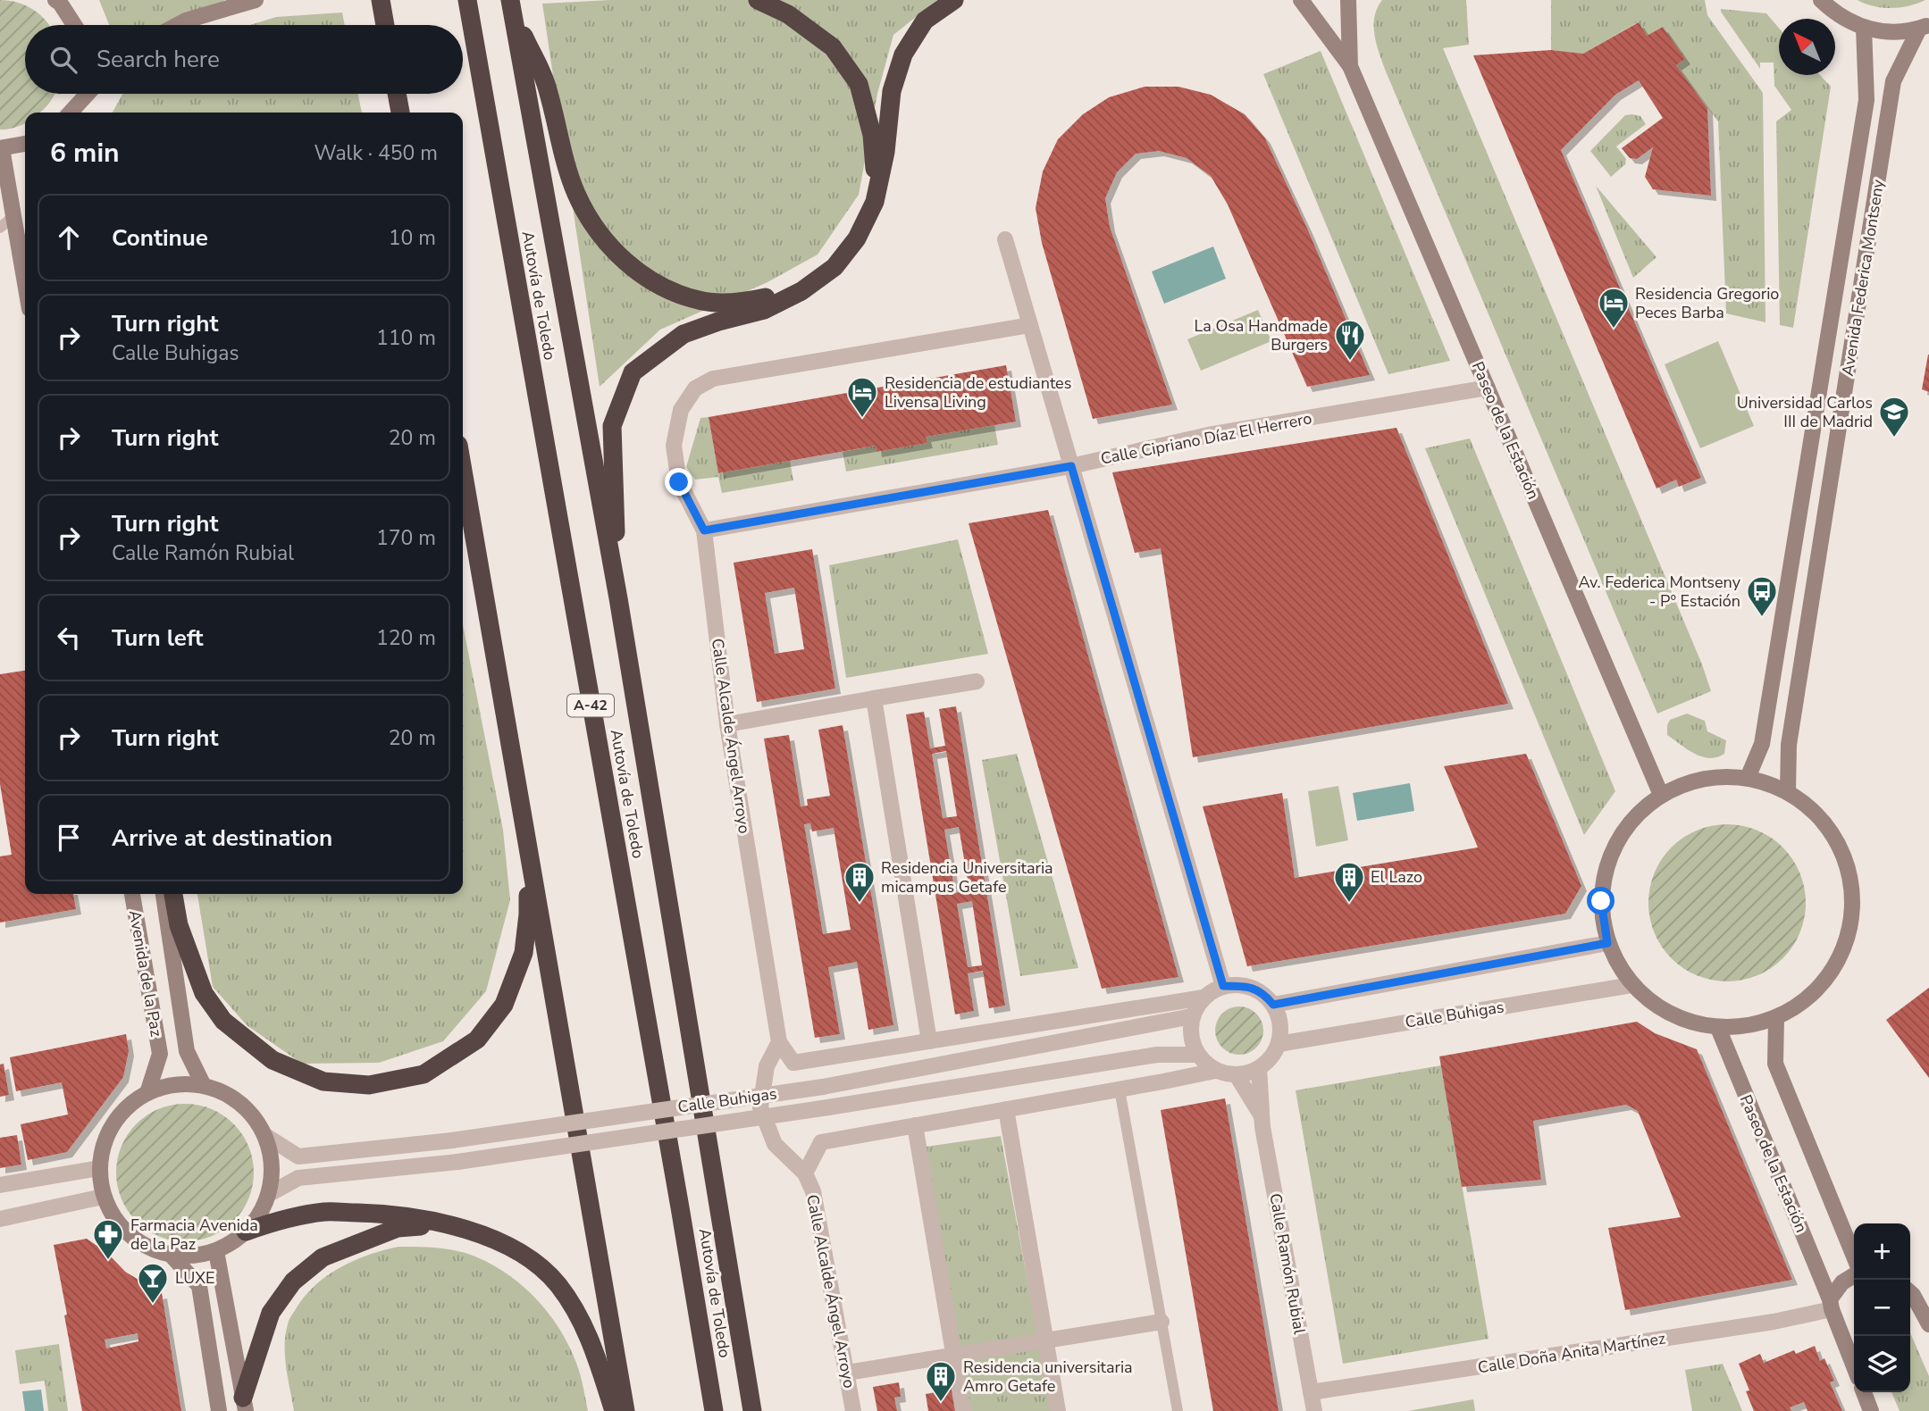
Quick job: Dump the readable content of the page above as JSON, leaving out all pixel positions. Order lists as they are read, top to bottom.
{
  "streets": {
    "highway": ["Autovía de Toledo", "A-42"],
    "street": [
      "Avenida Federica Montseny",
      "Paseo de la Estación",
      "Calle Cipriano Díaz El Herrero",
      "Calle Alcalde Ángel Arroyo",
      "Avenida de la Paz",
      "Calle Buhigas",
      "Calle Ramón Rubial",
      "Calle Doña Anita Martínez"
    ]
  },
  "crossings": [
    ["Paseo de la Estación", "Calle Cipriano Díaz El Herrero"],
    ["Paseo de la Estación", "Calle Doña Anita Martínez"],
    ["Calle Cipriano Díaz El Herrero", "Calle Alcalde Ángel Arroyo"],
    ["Avenida de la Paz", "Calle Buhigas"],
    ["Calle Buhigas", "Calle Ramón Rubial"],
    ["Calle Ramón Rubial", "Calle Doña Anita Martínez"]
  ],
  "places": {
    "hotel": ["Residencia Gregorio Peces Barba", "Residencia de estudiantes Livensa Living"],
    "restaurant": ["La Osa Handmade Burgers"],
    "school or university": ["Universidad Carlos III de Madrid"],
    "bus stop": ["Av. Federica Montseny - Pº Estación"],
    "building": ["Residencia Universitaria micampus Getafe", "El Lazo", "Residencia universitaria Amro Getafe"],
    "pharmacy": ["Farmacia Avenida de la Paz"],
    "bar": ["LUXE"]
  },
  "north": "top left",
  "page": {
    "search": "Search here",
    "heading": ["6 min", "Walk · 450 m"],
    "list": [
      ["Continue", "10 m"],
      ["Turn right", "Calle Buhigas", "110 m"],
      ["Turn right", "20 m"],
      ["Turn right", "Calle Ramón Rubial", "170 m"],
      ["Turn left", "120 m"],
      ["Turn right", "20 m"],
      "Arrive at destination"
    ],
    "map_buttons": ["+", "−"]
  }
}
